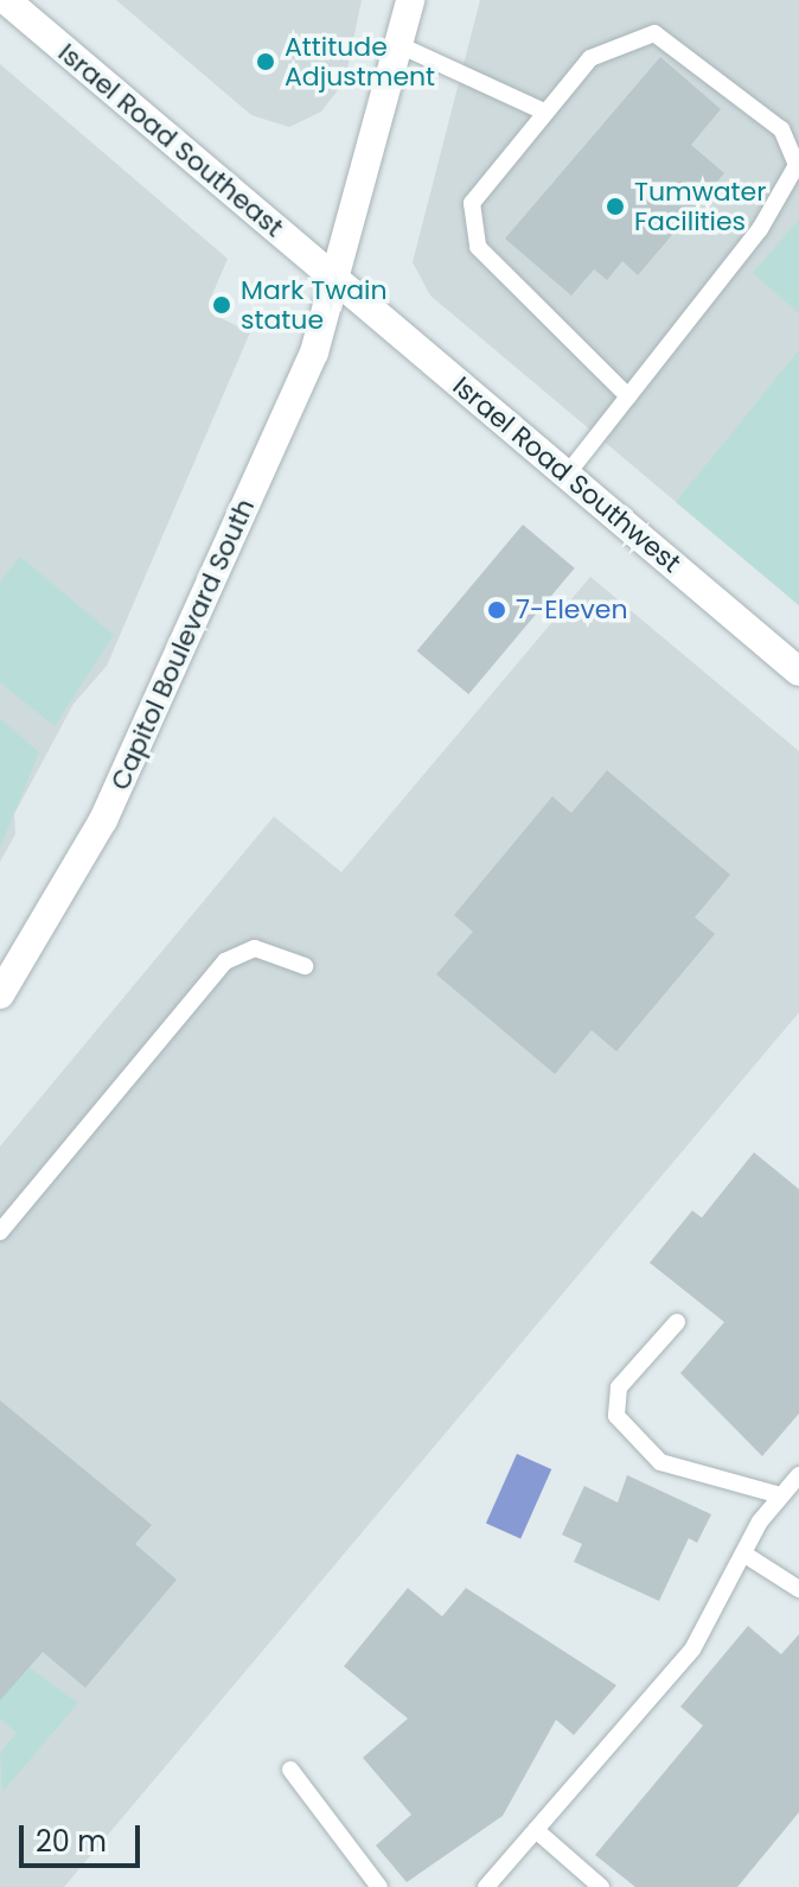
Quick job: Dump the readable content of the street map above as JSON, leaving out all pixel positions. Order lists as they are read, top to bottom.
{
  "streets": {
    "main road": ["Israel Road Southeast", "Israel Road Southwest", "Capitol Boulevard South"]
  },
  "crossings": [
    ["Israel Road Southeast", "Israel Road Southwest"],
    ["Israel Road Southeast", "Capitol Boulevard South"],
    ["Israel Road Southwest", "Capitol Boulevard South"]
  ],
  "places": [
    "Attitude Adjustment",
    "Tumwater Facilities",
    "Mark Twain statue",
    "7-Eleven"
  ],
  "scale_bar": "20 m"
}
